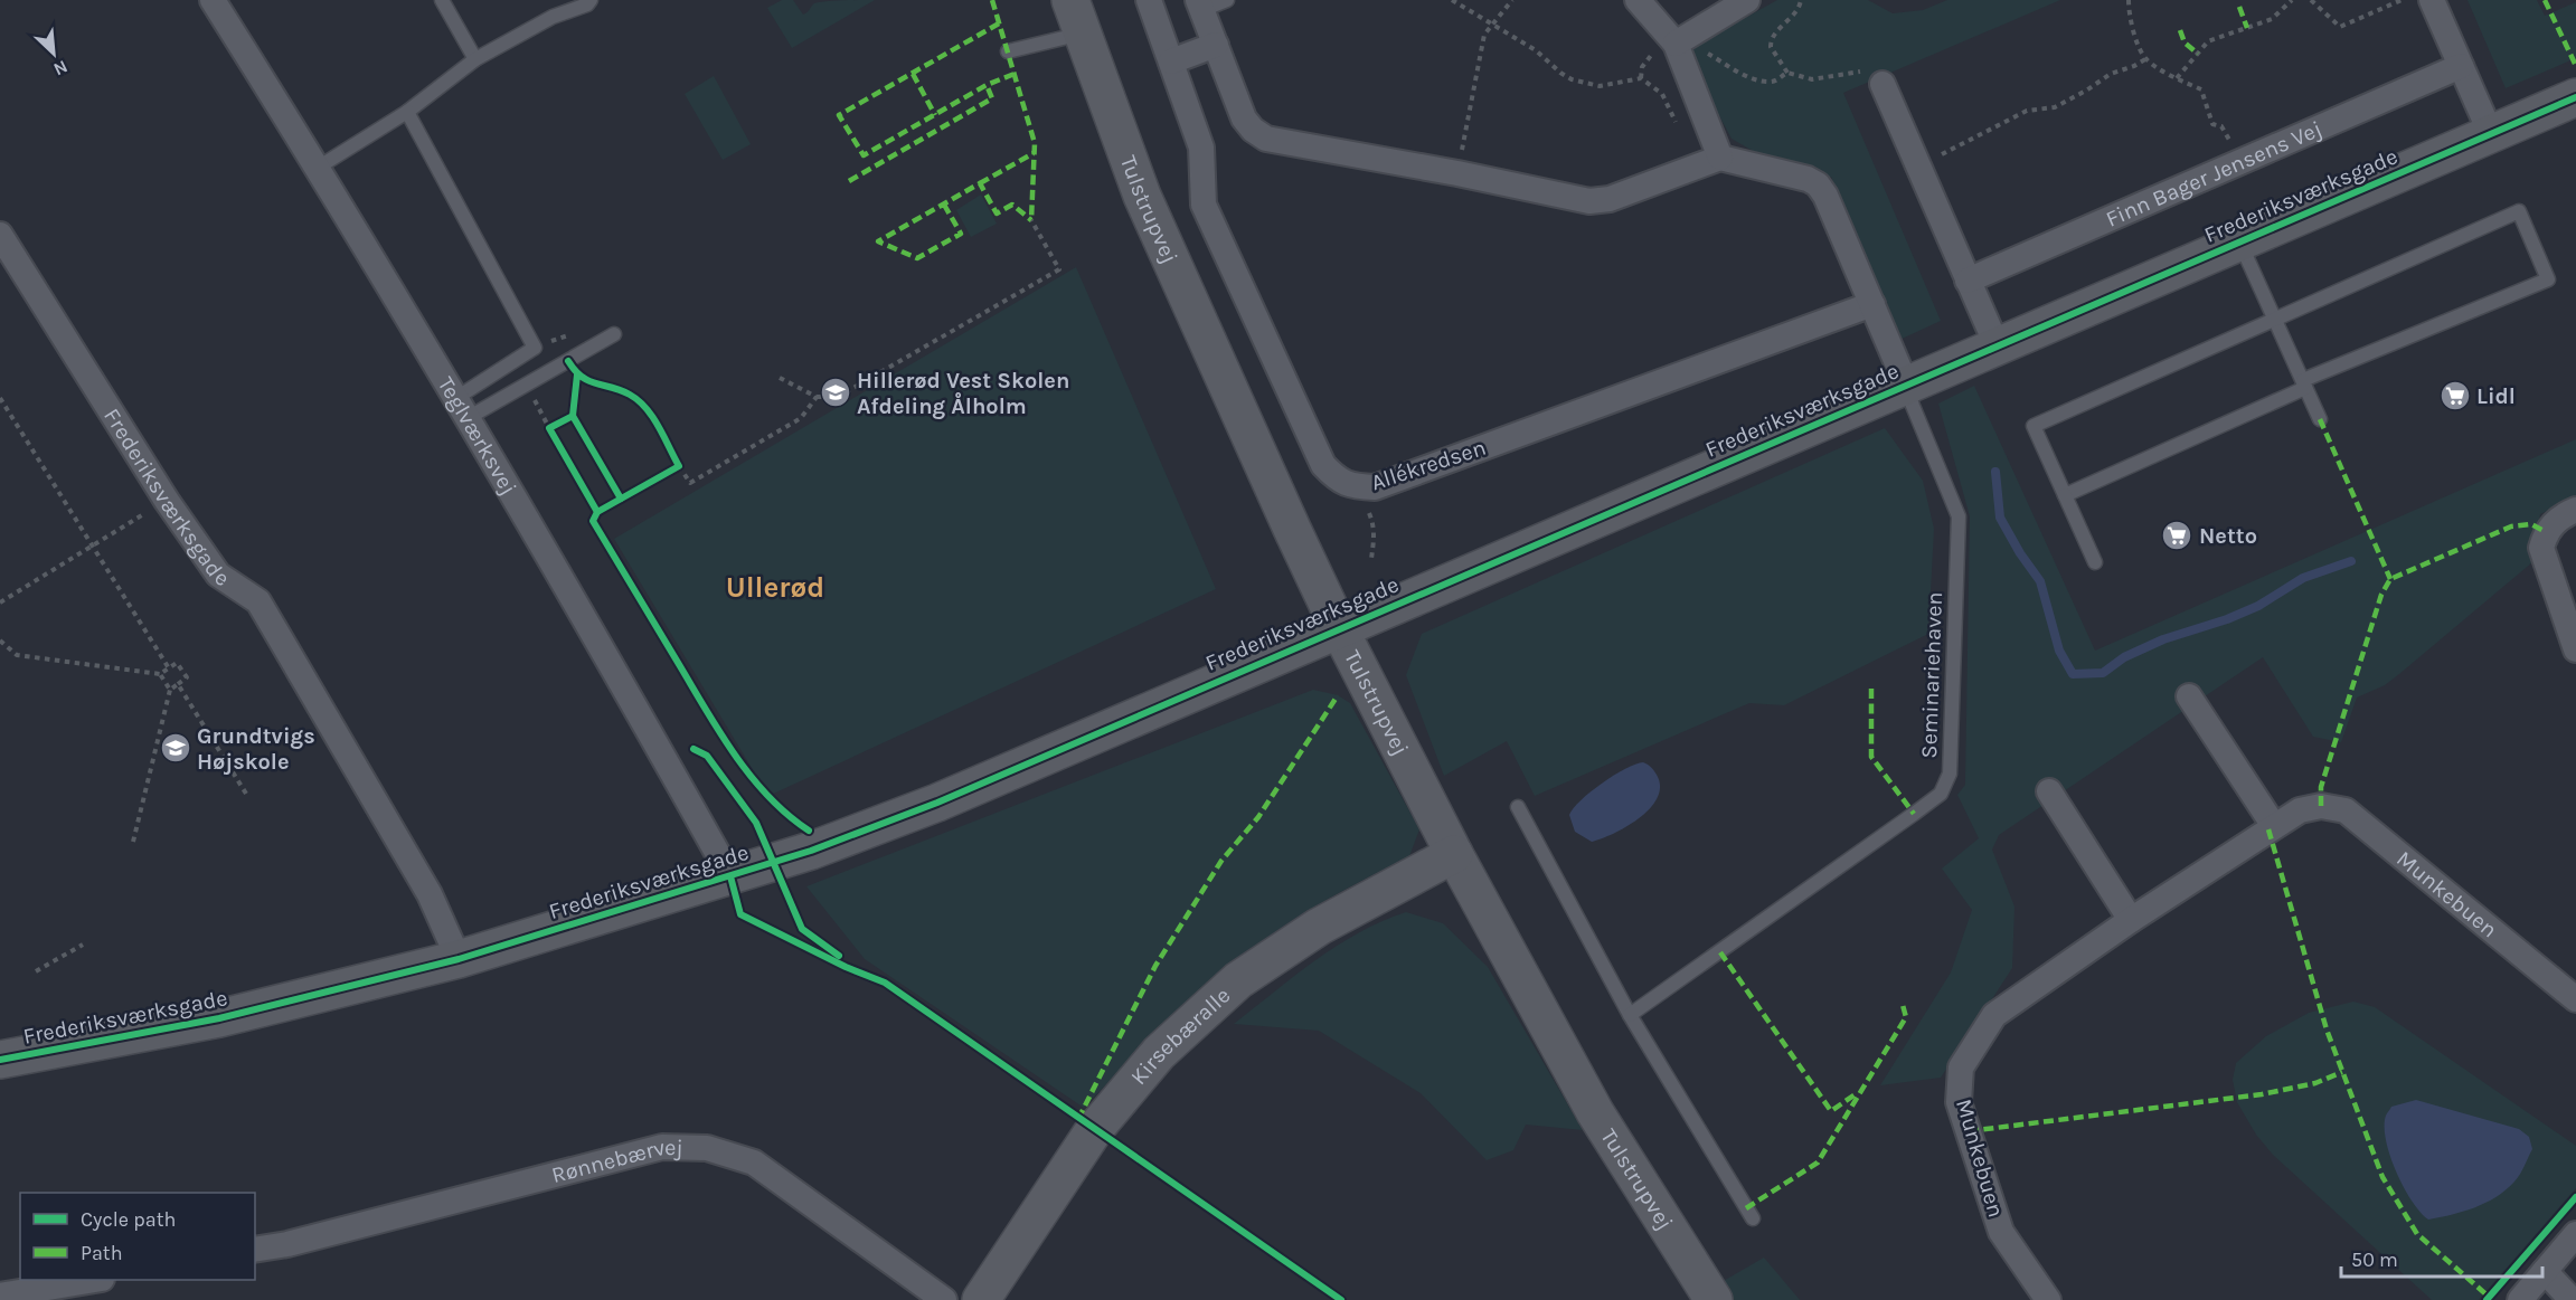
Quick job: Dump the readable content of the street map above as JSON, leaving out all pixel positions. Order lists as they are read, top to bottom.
{
  "streets": {
    "street": [
      "Finn Bager Jensens Vej",
      "Frederiksværksgade",
      "Tulstrupvej",
      "Teglværksvej",
      "Allékredsen",
      "Munkebuen",
      "Kirsebæralle",
      "Rønnebærvej"
    ],
    "lane": ["Seminariehaven"]
  },
  "crossings": [
    ["Frederiksværksgade", "Tulstrupvej"],
    ["Frederiksværksgade", "Teglværksvej"],
    ["Frederiksværksgade", "Seminariehaven"],
    ["Tulstrupvej", "Kirsebæralle"]
  ],
  "districts": ["Ullerød"],
  "places": {
    "school or university": ["Hillerød Vest Skolen Afdeling Ålholm", "Grundtvigs Højskole"],
    "supermarket": ["Lidl", "Netto"]
  },
  "legend": ["Cycle path", "Path"],
  "scale_bar": "50 m",
  "north": "bottom right"
}
